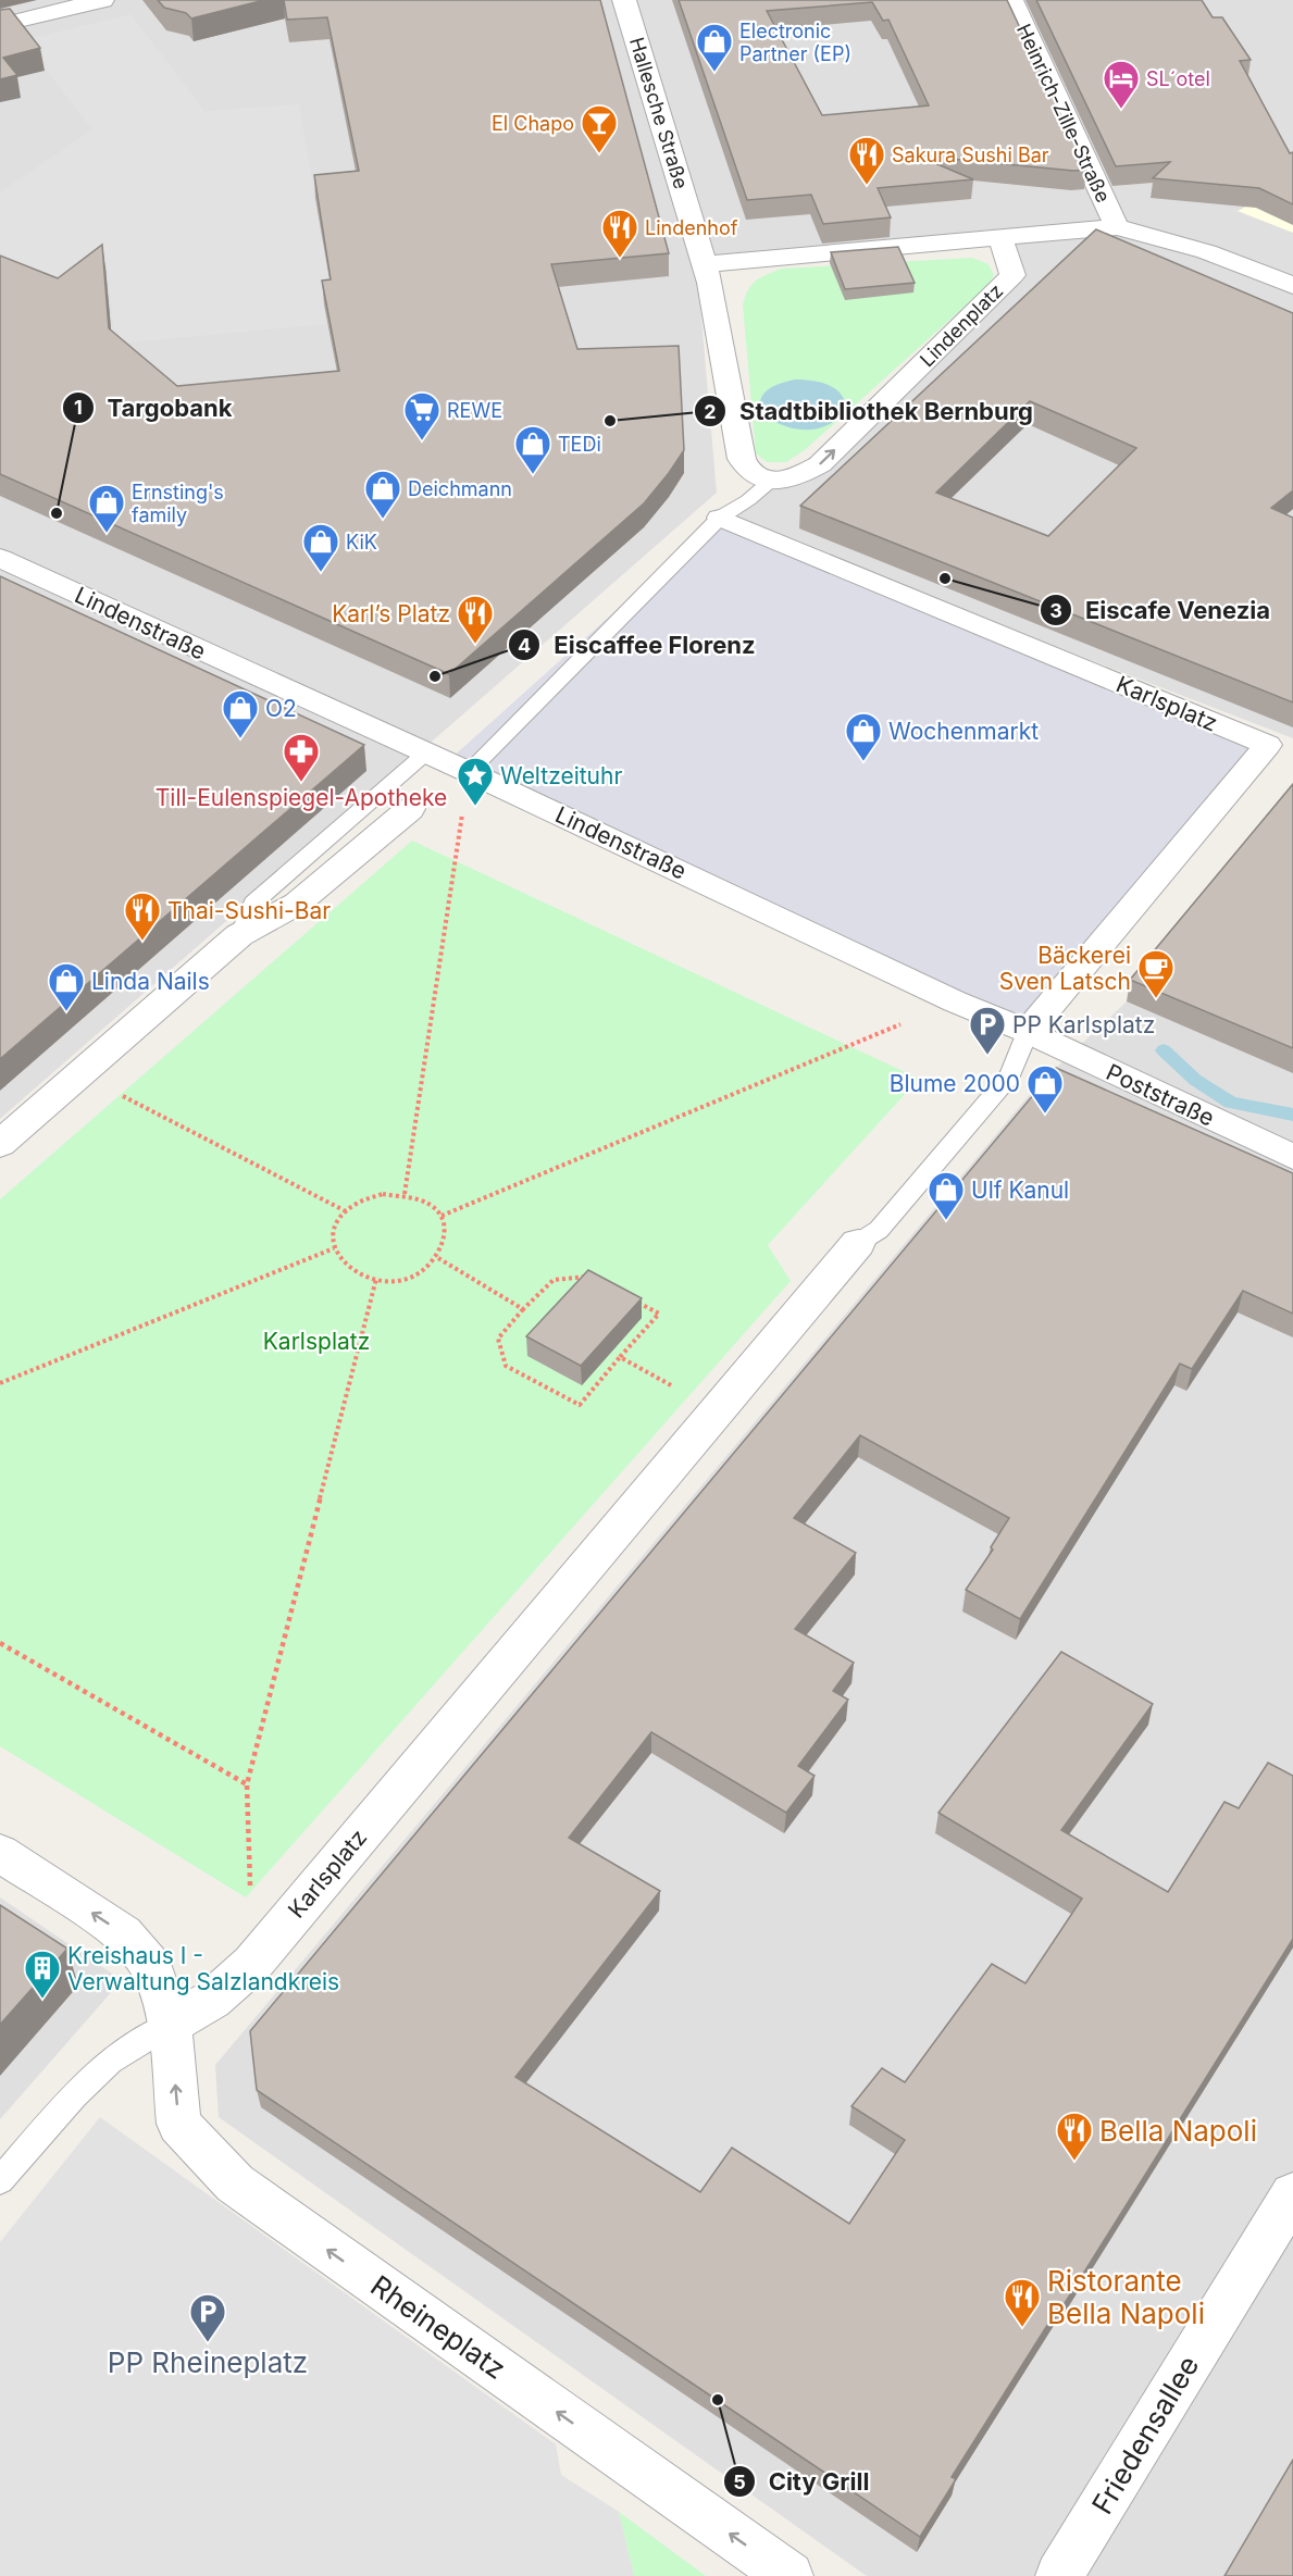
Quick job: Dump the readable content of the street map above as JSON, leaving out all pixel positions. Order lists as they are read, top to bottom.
{
  "streets": {
    "street": [
      "Hallesche Straße",
      "Heinrich-Zille-Straße",
      "Lindenplatz",
      "Lindenstraße",
      "Karlsplatz",
      "Poststraße",
      "Rheineplatz",
      "Friedensallee"
    ]
  },
  "crossings": [
    ["Lindenstraße", "Karlsplatz"],
    ["Lindenstraße", "Poststraße"],
    ["Karlsplatz", "Poststraße"],
    ["Karlsplatz", "Rheineplatz"]
  ],
  "one_way": ["Lindenplatz", "Rheineplatz"],
  "parks": ["Karlsplatz"],
  "places": {
    "shop": [
      "Electronic Partner (EP)",
      "TEDi",
      "Deichmann",
      "Ernsting's family",
      "KiK",
      "O2",
      "Wochenmarkt",
      "Linda Nails",
      "Blume 2000",
      "Ulf Kanul"
    ],
    "hotel": ["SL´otel"],
    "bar": ["El Chapo"],
    "restaurant": [
      "Sakura Sushi Bar",
      "Lindenhof",
      "Karl’s Platz",
      "Thai-Sushi-Bar",
      "Bella Napoli",
      "Ristorante Bella Napoli"
    ],
    "other": [
      "Stadtbibliothek Bernburg",
      "Targobank",
      "Eiscafe Venezia",
      "Eiscaffee Florenz",
      "City Grill"
    ],
    "supermarket": ["REWE"],
    "pharmacy": ["Till-Eulenspiegel-Apotheke"],
    "place": ["Weltzeituhr"],
    "cafe": ["Bäckerei Sven Latsch"],
    "parking": ["PP Karlsplatz", "PP Rheineplatz"],
    "building": ["Kreishaus I - Verwaltung Salzlandkreis"]
  }
}
